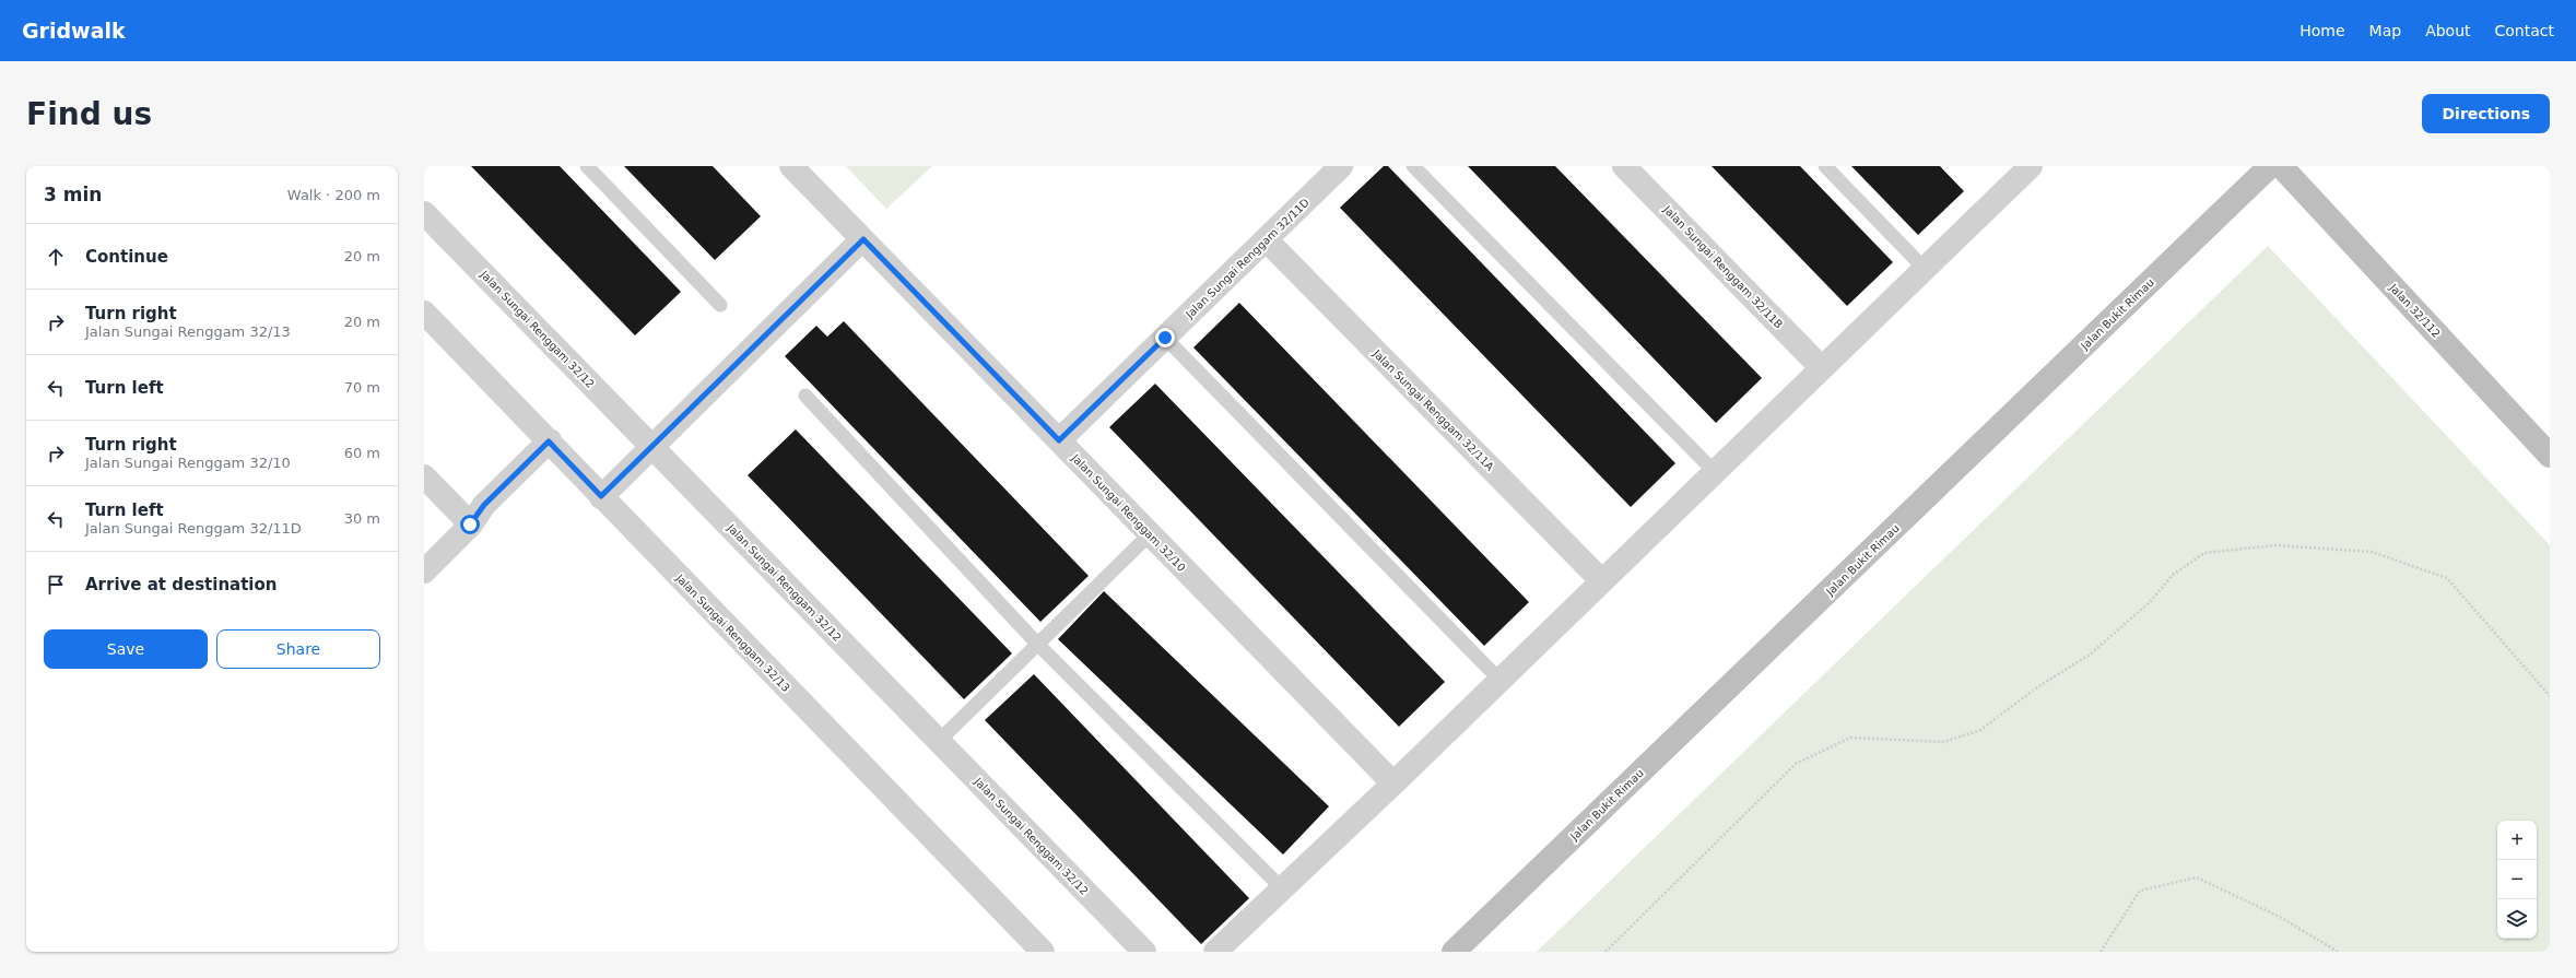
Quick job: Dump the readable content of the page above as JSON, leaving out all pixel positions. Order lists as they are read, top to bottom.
{
  "streets": {
    "street": [
      "Jalan Sungai Renggam 32/11D",
      "Jalan Sungai Renggam 32/11B",
      "Jalan 32/112",
      "Jalan Bukit Rimau",
      "Jalan Sungai Renggam 32/12",
      "Jalan Sungai Renggam 32/11A",
      "Jalan Sungai Renggam 32/10",
      "Jalan Sungai Renggam 32/13"
    ]
  },
  "crossings": [
    ["Jalan Sungai Renggam 32/11D", "Jalan Sungai Renggam 32/11A"],
    ["Jalan Sungai Renggam 32/11D", "Jalan Sungai Renggam 32/10"]
  ],
  "page": {
    "header": "Gridwalk",
    "nav": [
      "Home",
      "Map",
      "About",
      "Contact"
    ],
    "buttons": [
      "Directions",
      ["Save", "Share"]
    ],
    "title": "Find us",
    "heading": ["3 min", "Walk · 200 m"],
    "list": [
      ["Continue", "20 m"],
      ["Turn right", "Jalan Sungai Renggam 32/13", "20 m"],
      ["Turn left", "70 m"],
      ["Turn right", "Jalan Sungai Renggam 32/10", "60 m"],
      ["Turn left", "Jalan Sungai Renggam 32/11D", "30 m"],
      "Arrive at destination"
    ],
    "map_buttons": ["+", "−"]
  }
}
